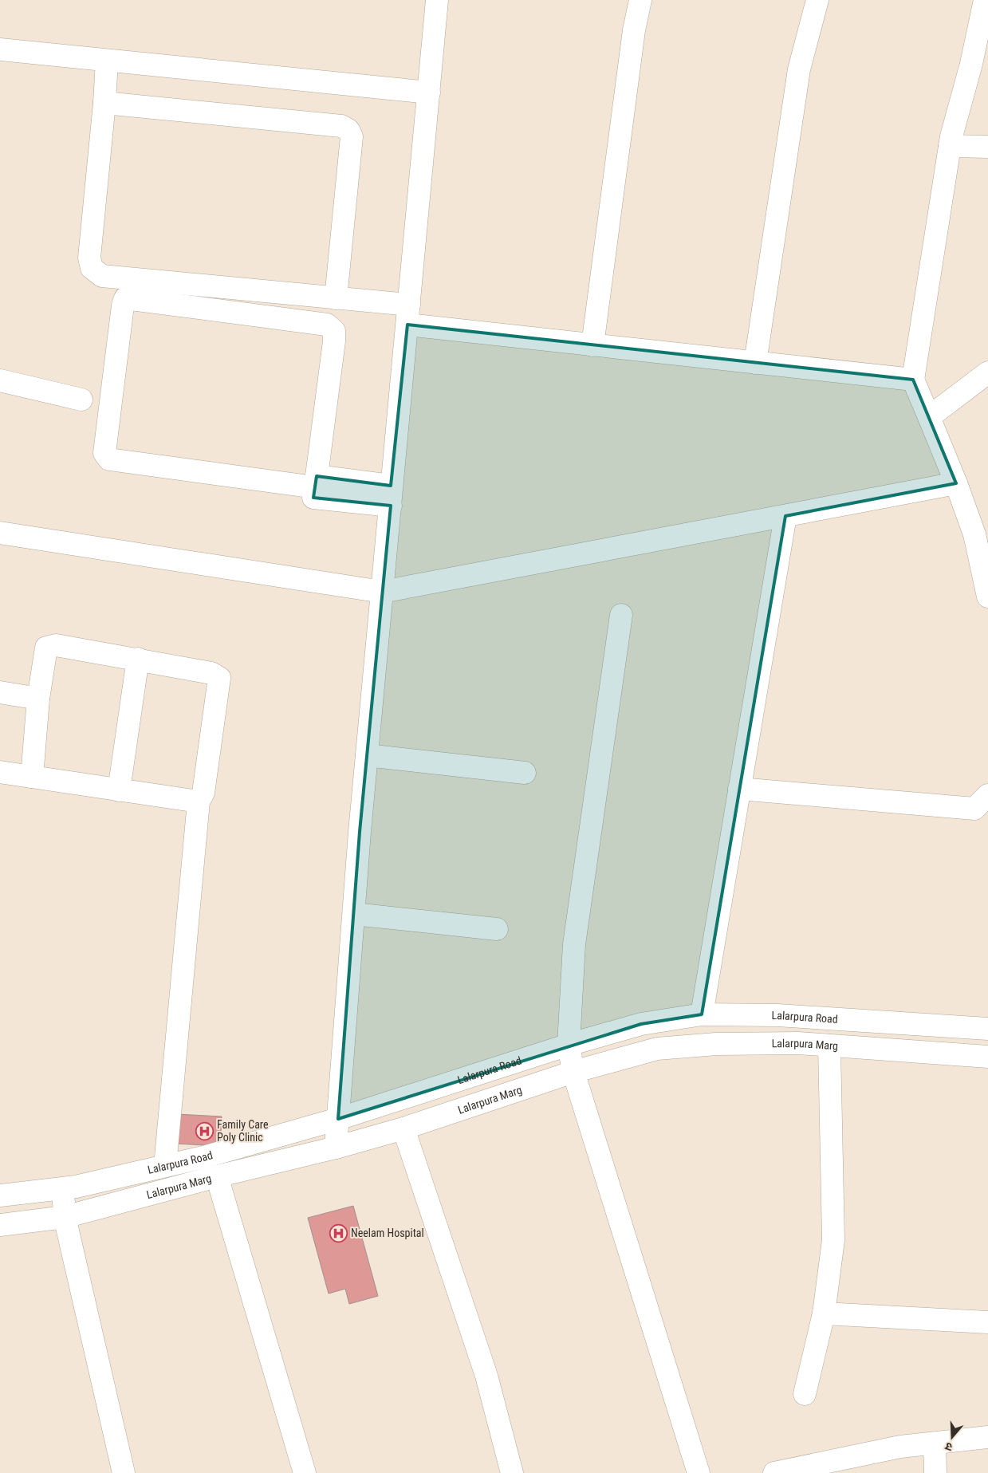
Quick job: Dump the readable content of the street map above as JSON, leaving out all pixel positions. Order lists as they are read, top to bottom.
{
  "streets": {
    "street": ["Lalarpura Road", "Lalarpura Marg"]
  },
  "places": {
    "hospital": ["Family Care Poly Clinic", "Neelam Hospital"]
  },
  "north": "bottom"
}
